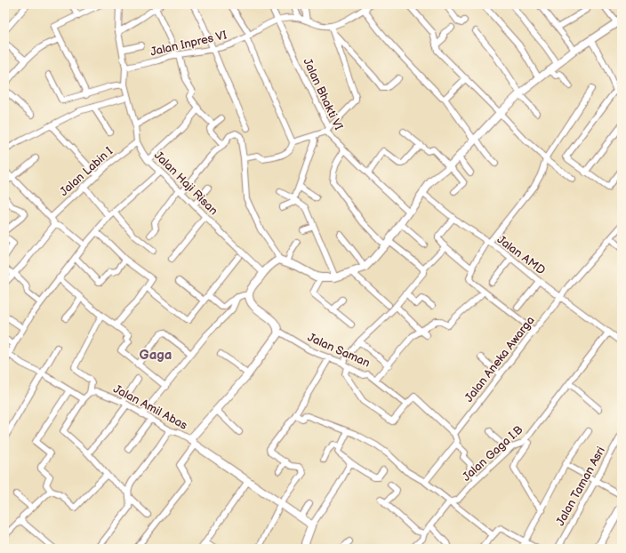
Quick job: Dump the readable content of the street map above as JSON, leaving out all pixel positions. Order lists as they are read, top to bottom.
{
  "streets": {
    "street": [
      "Jalan Inpres VI",
      "Jalan Bhakti VI",
      "Jalan Labin I",
      "Jalan Haji Risan",
      "Jalan AMD",
      "Jalan Saman",
      "Jalan Aneka Awarga",
      "Jalan Amil Abas",
      "Jalan Gaga I.B",
      "Jalan Taman Asri"
    ]
  },
  "crossings": [
    ["Jalan Inpres VI", "Jalan Bhakti VI"],
    ["Jalan Inpres VI", "Jalan Haji Risan"],
    ["Jalan Labin I", "Jalan Haji Risan"],
    ["Jalan AMD", "Jalan Aneka Awarga"],
    ["Jalan AMD", "Jalan Gaga I.B"]
  ],
  "districts": ["Gaga"]
}
